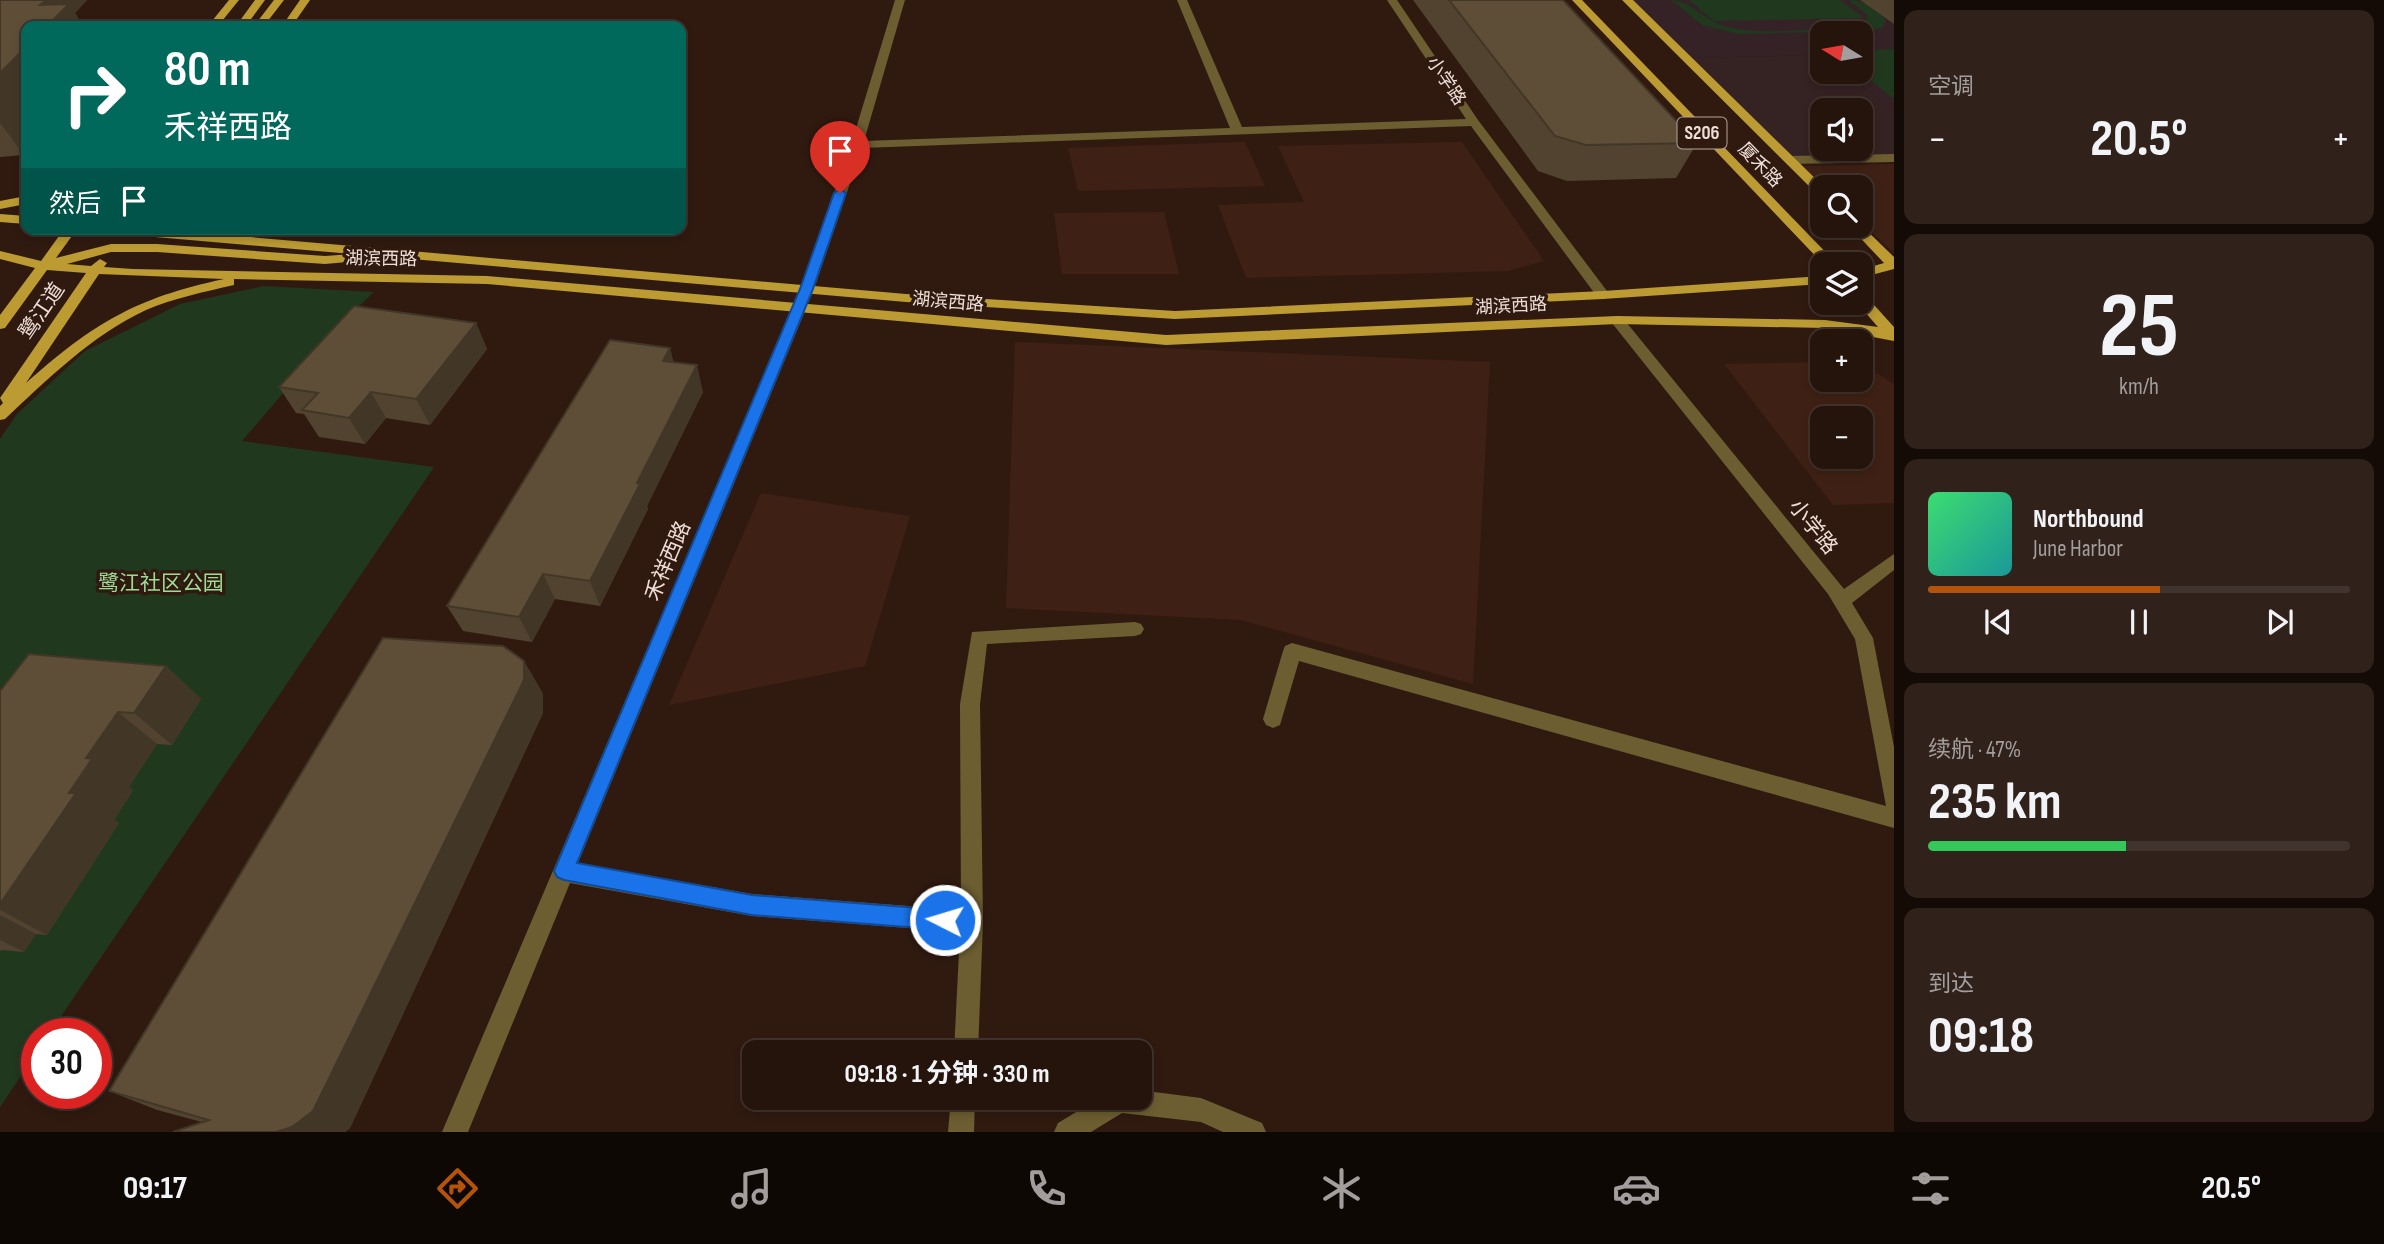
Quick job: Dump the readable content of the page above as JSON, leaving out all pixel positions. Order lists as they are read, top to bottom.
{
  "streets": {
    "main road": [
      "S206",
      "厦禾路",
      "湖滨西路",
      "鹭江道"
    ],
    "street": ["小学路", "禾祥西路"]
  },
  "crossings": [
    ["小学路", "湖滨西路"],
    ["湖滨西路", "鹭江道"],
    ["湖滨西路", "禾祥西路"]
  ],
  "parks": ["鹭江社区公园"],
  "north": "left",
  "page": {
    "tile": [
      "空调",
      ["25", "km/h"],
      ["续航 · 47%", "235 km"],
      ["到达", "09:18"]
    ],
    "map_buttons": ["+", "−"],
    "turn": ["80 m", "禾祥西路"],
    "heat": ["−", "20.5°", "+"],
    "then": "然后",
    "song": ["Northbound", "June Harbor"],
    "limit": "30",
    "trip": "09:18 · 1 分钟 · 330 m",
    "tabs": ["09:17", "20.5°"]
  }
}
